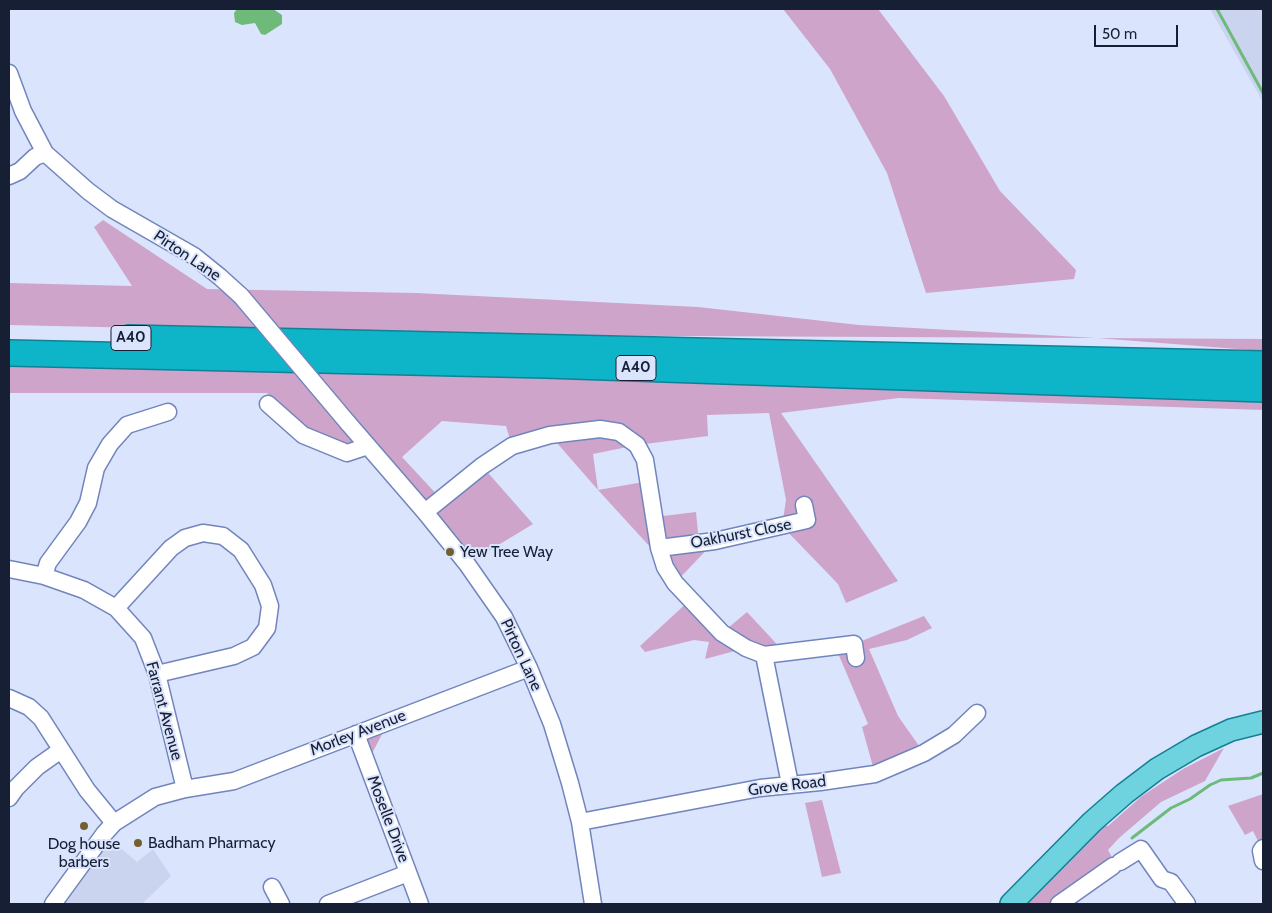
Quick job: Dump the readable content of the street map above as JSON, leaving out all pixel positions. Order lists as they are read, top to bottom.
{
  "streets": {
    "highway": ["A40"],
    "street": [
      "Pirton Lane",
      "Oakhurst Close",
      "Farrant Avenue",
      "Morley Avenue",
      "Grove Road",
      "Moselle Drive"
    ]
  },
  "crossings": [
    ["Pirton Lane", "Morley Avenue"],
    ["Pirton Lane", "Grove Road"],
    ["Farrant Avenue", "Morley Avenue"],
    ["Morley Avenue", "Moselle Drive"]
  ],
  "places": ["Yew Tree Way", "Dog house barbers", "Badham Pharmacy"],
  "scale_bar": "50 m"
}
